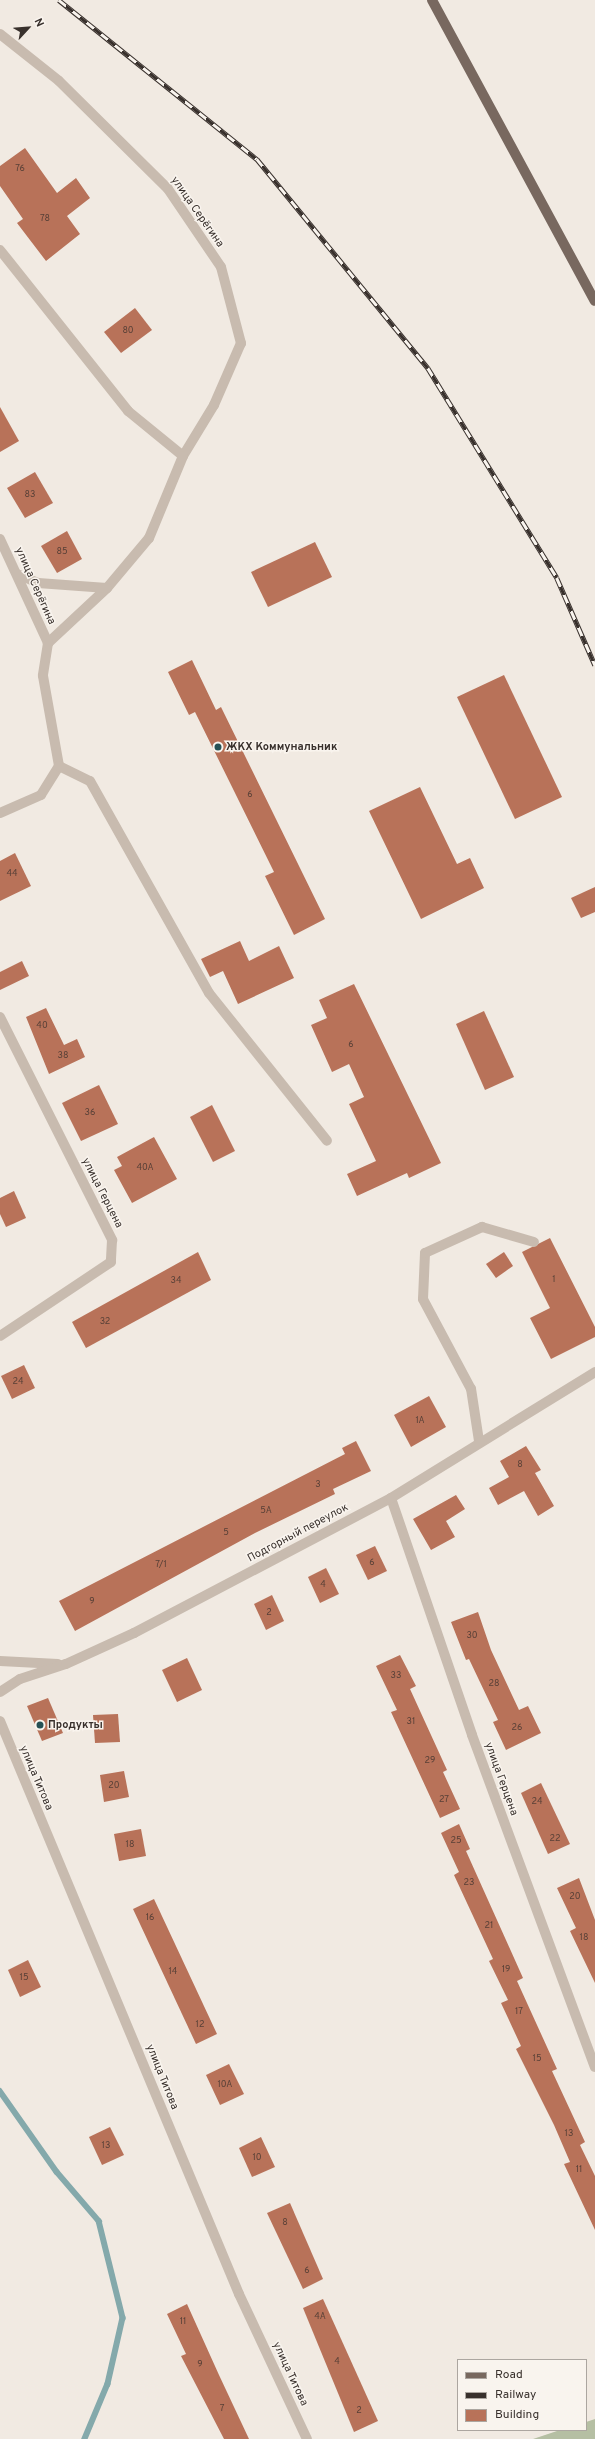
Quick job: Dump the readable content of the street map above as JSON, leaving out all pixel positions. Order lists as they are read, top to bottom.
{
  "streets": {
    "street": [
      "улица Серёгина",
      "улица Герцена",
      "Подгорный переулок",
      "улица Титова"
    ]
  },
  "crossings": [
    ["улица Герцена", "Подгорный переулок"]
  ],
  "places": ["ЖКХ Коммунальник", "Продукты"],
  "house_numbers": [
    "76",
    "78",
    "80",
    "83",
    "85",
    "6",
    "44",
    "40",
    "6",
    "38",
    "36",
    "40А",
    "1",
    "34",
    "32",
    "24",
    "1А",
    "8",
    "3",
    "5А",
    "5",
    "6",
    "7/1",
    "4",
    "9",
    "2",
    "30",
    "33",
    "28",
    "31",
    "26",
    "29",
    "20",
    "27",
    "24",
    "22",
    "25",
    "18",
    "23",
    "20",
    "16",
    "21",
    "18",
    "19",
    "14",
    "15",
    "17",
    "12",
    "15",
    "10А",
    "13",
    "13",
    "10",
    "11",
    "8",
    "6",
    "4А",
    "11",
    "4",
    "9",
    "7",
    "2"
  ],
  "legend": ["Road", "Railway", "Building"],
  "north": "top right"
}
